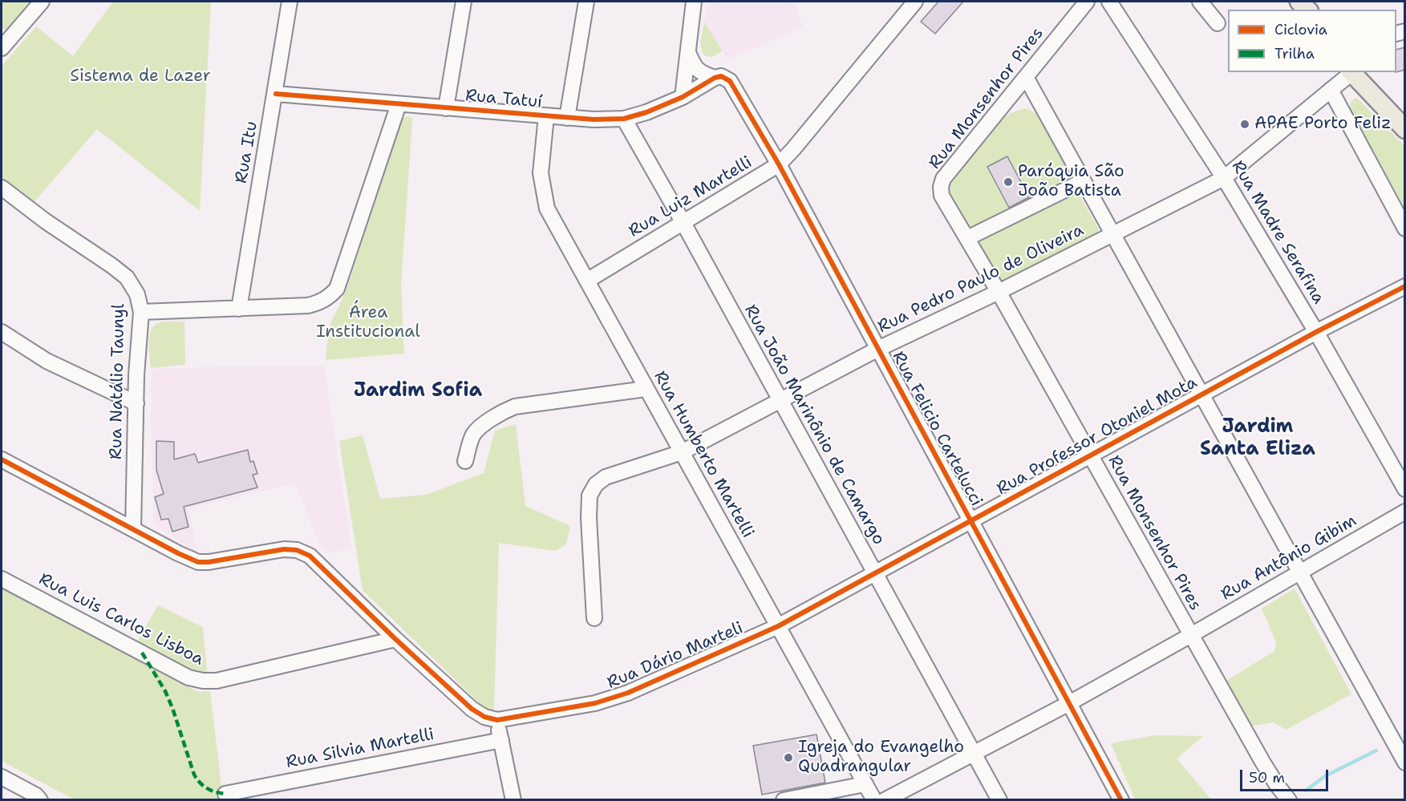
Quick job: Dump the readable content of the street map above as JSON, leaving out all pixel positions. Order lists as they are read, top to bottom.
{
  "streets": {
    "street": [
      "Rua Monsenhor Pires",
      "Rua Tatuí",
      "Rua Itu",
      "Rua Luiz Martelli",
      "Rua Madre Serafina",
      "Rua Pedro Paulo de Oliveira",
      "Rua Natálio Taunyl",
      "Rua João Marinônio de Camargo",
      "Rua Felicio Cartelucci",
      "Rua Professor Otoniel Mota",
      "Rua Humberto Martelli",
      "Rua Antônio Gibim",
      "Rua Luis Carlos Lisboa",
      "Rua Dário Marteli",
      "Rua Silvia Martelli"
    ]
  },
  "crossings": [
    ["Rua Monsenhor Pires", "Rua Pedro Paulo de Oliveira"],
    ["Rua Monsenhor Pires", "Rua Professor Otoniel Mota"],
    ["Rua Monsenhor Pires", "Rua Antônio Gibim"],
    ["Rua Tatuí", "Rua Itu"],
    ["Rua Tatuí", "Rua João Marinônio de Camargo"],
    ["Rua Tatuí", "Rua Felicio Cartelucci"],
    ["Rua Tatuí", "Rua Humberto Martelli"],
    ["Rua Luiz Martelli", "Rua João Marinônio de Camargo"],
    ["Rua Luiz Martelli", "Rua Felicio Cartelucci"],
    ["Rua Luiz Martelli", "Rua Humberto Martelli"],
    ["Rua Madre Serafina", "Rua Pedro Paulo de Oliveira"],
    ["Rua Madre Serafina", "Rua Professor Otoniel Mota"],
    ["Rua Pedro Paulo de Oliveira", "Rua João Marinônio de Camargo"],
    ["Rua Pedro Paulo de Oliveira", "Rua Felicio Cartelucci"],
    ["Rua Pedro Paulo de Oliveira", "Rua Humberto Martelli"],
    ["Rua João Marinônio de Camargo", "Rua Professor Otoniel Mota"],
    ["Rua João Marinônio de Camargo", "Rua Antônio Gibim"],
    ["Rua Felicio Cartelucci", "Rua Professor Otoniel Mota"],
    ["Rua Felicio Cartelucci", "Rua Antônio Gibim"],
    ["Rua Professor Otoniel Mota", "Rua Humberto Martelli"],
    ["Rua Professor Otoniel Mota", "Rua Dário Marteli"],
    ["Rua Humberto Martelli", "Rua Dário Marteli"]
  ],
  "districts": ["Jardim Sofia", "Jardim Santa Eliza"],
  "parks": ["Sistema de Lazer", "Área Institucional"],
  "places": ["APAE Porto Feliz", "Paróquia São João Batista", "Igreja do Evangelho Quadrangular"],
  "legend": ["Ciclovia", "Trilha"],
  "scale_bar": "50 m"
}
